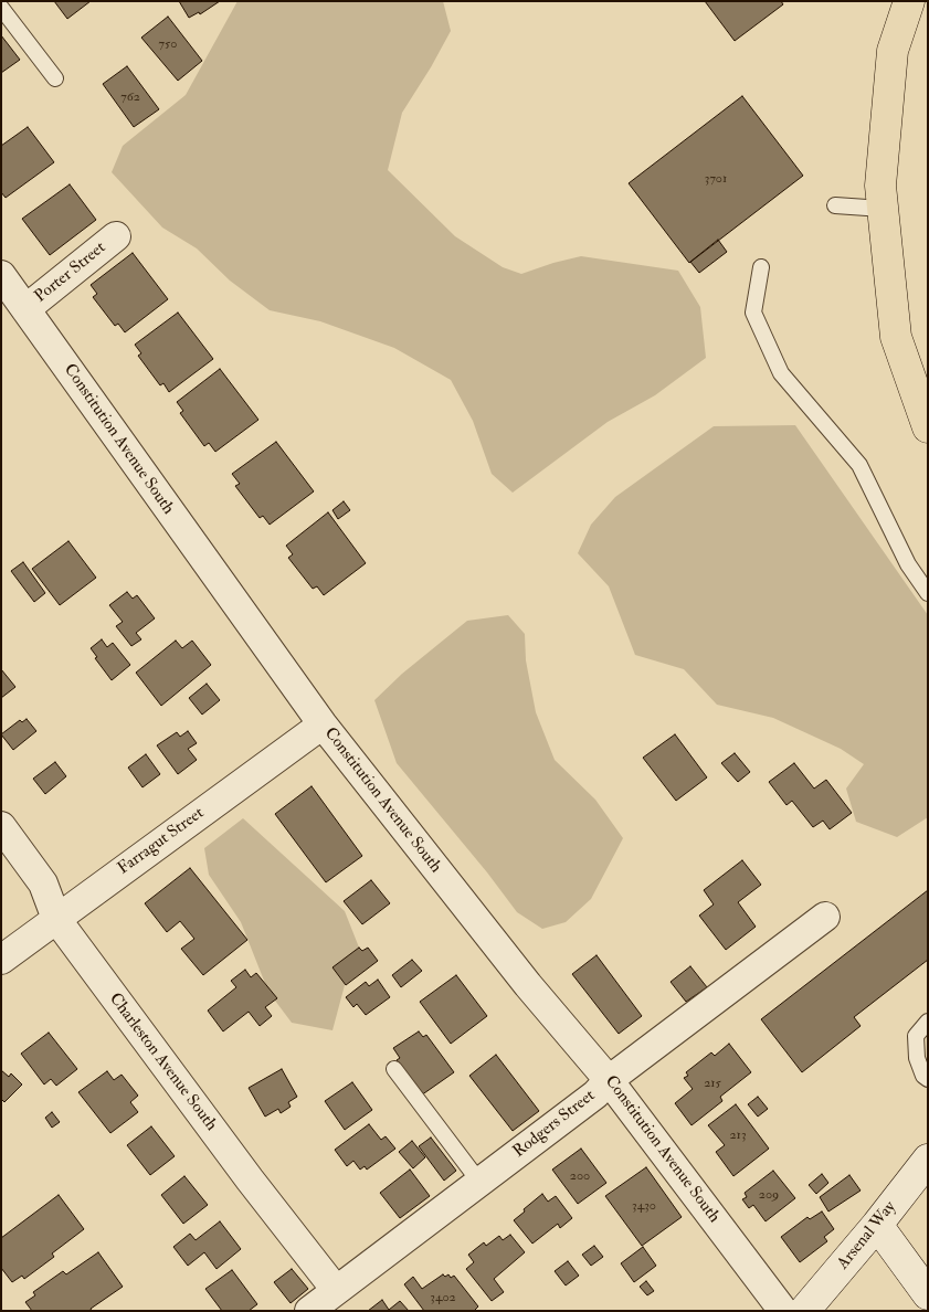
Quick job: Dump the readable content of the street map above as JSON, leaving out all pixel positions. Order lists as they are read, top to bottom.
{
  "streets": {
    "main road": ["Arsenal Way"],
    "street": [
      "Porter Street",
      "Constitution Avenue South",
      "Farragut Street",
      "Charleston Avenue South",
      "Rodgers Street"
    ]
  },
  "crossings": [
    ["Porter Street", "Constitution Avenue South"],
    ["Constitution Avenue South", "Farragut Street"],
    ["Constitution Avenue South", "Rodgers Street"],
    ["Farragut Street", "Charleston Avenue South"],
    ["Charleston Avenue South", "Rodgers Street"]
  ],
  "house_numbers": [
    "750",
    "762",
    "3701",
    "215",
    "213",
    "200",
    "209",
    "3430",
    "3402"
  ]
}
